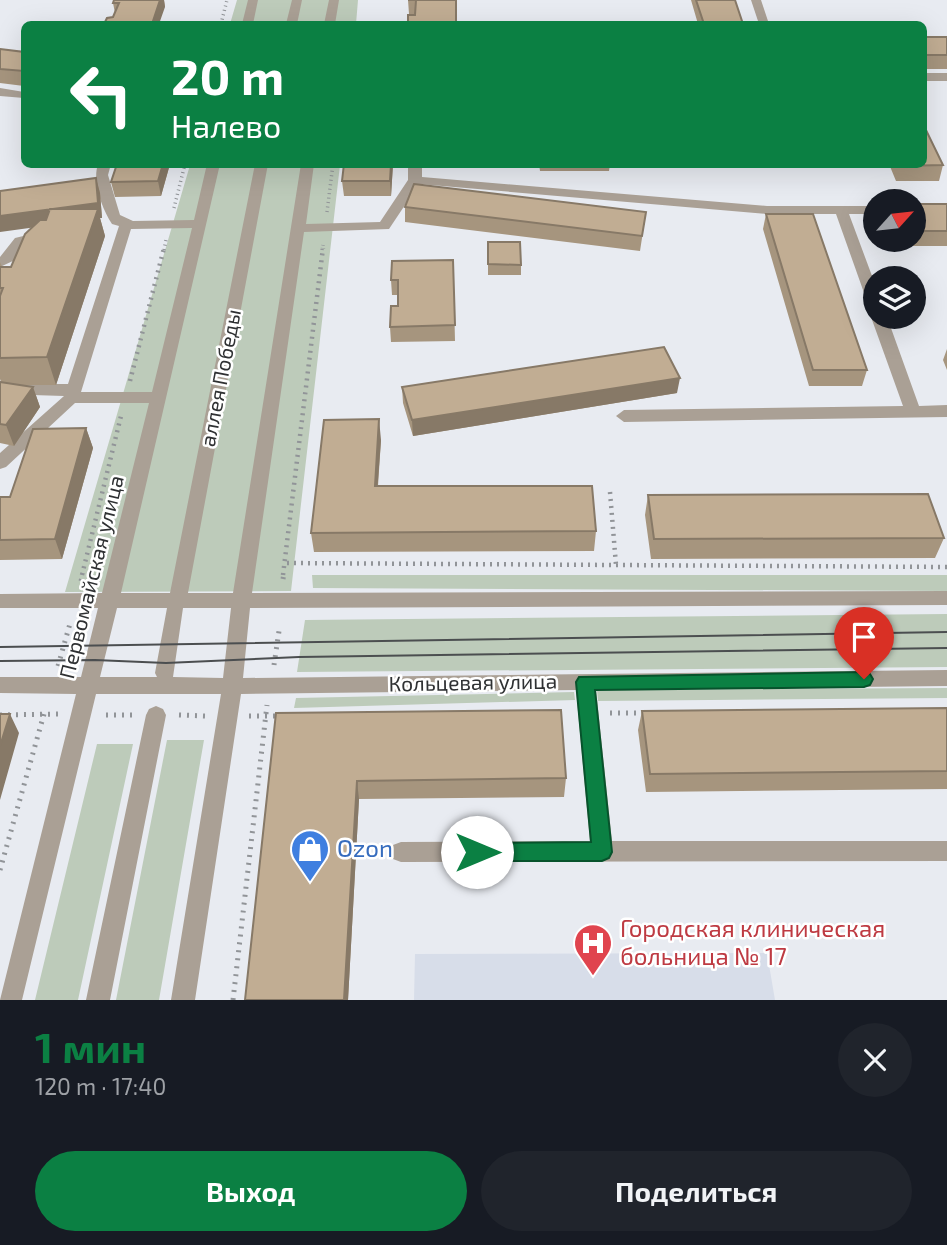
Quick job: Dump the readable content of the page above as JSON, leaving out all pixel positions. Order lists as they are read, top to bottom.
{
  "streets": {
    "street": ["аллея Победы", "Первомайская улица", "Кольцевая улица"]
  },
  "crossings": [
    ["Первомайская улица", "Кольцевая улица"]
  ],
  "places": {
    "shop": ["Ozon"],
    "hospital": ["Городская клиническая больница № 17"]
  },
  "north": "top right",
  "page": {
    "turn": ["20 m", "Налево"],
    "heading": ["1 мин", "120 m · 17:40"],
    "buttons": ["Выход", "Поделиться"]
  }
}
